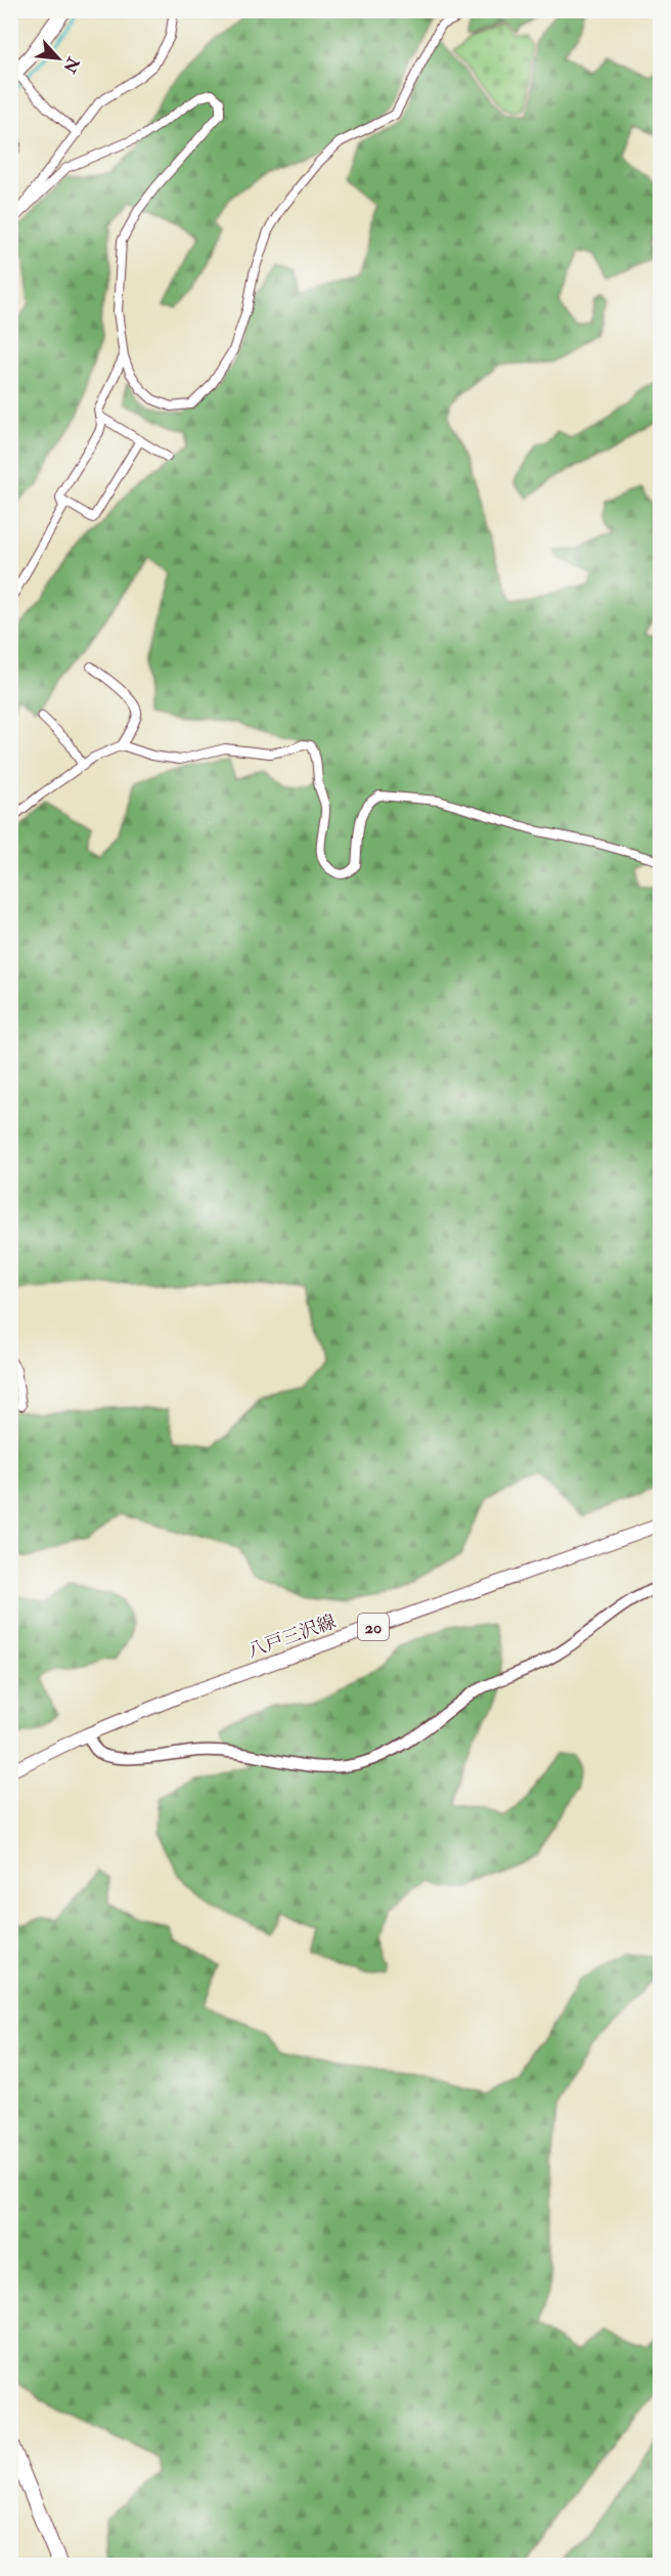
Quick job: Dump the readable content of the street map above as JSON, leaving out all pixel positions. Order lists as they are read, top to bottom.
{
  "streets": {
    "main road": ["20", "八戸三沢線"]
  },
  "north": "bottom right"
}
